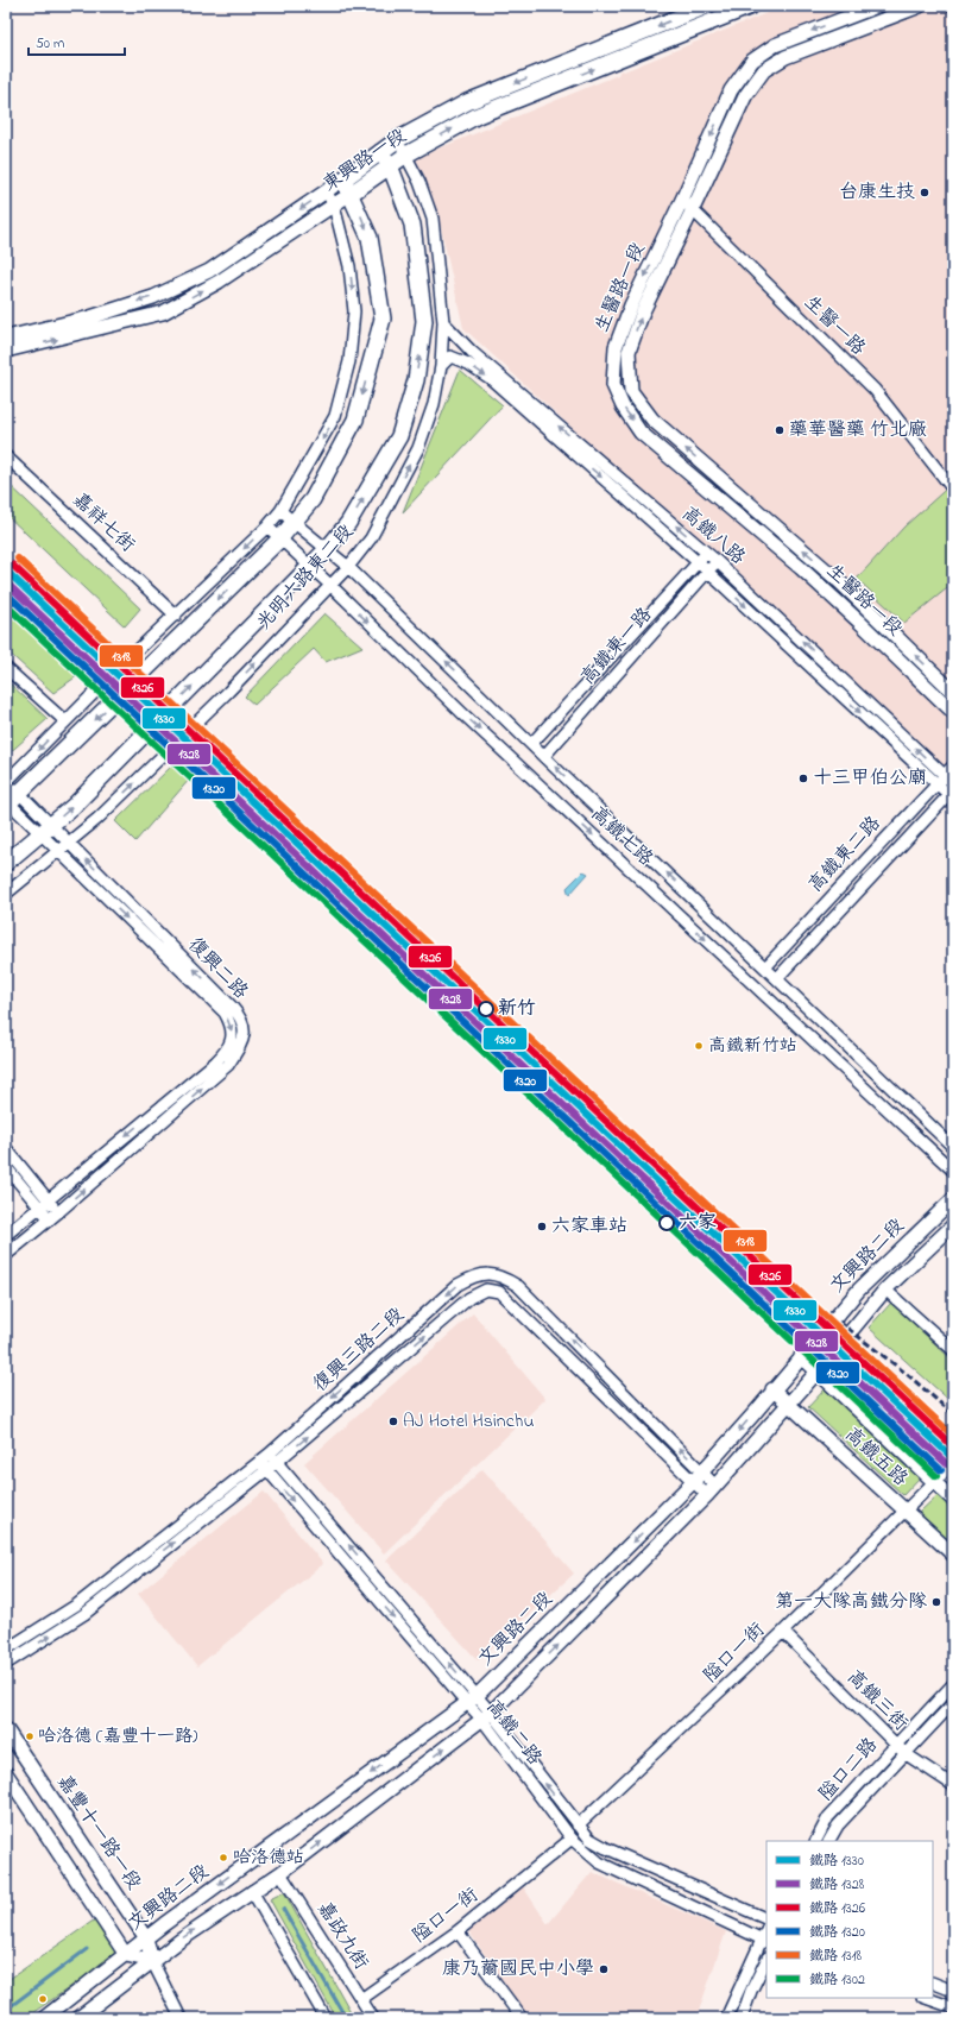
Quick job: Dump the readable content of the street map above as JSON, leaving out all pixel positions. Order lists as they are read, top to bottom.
{
  "streets": {
    "main road": ["東興路一段", "光明六路東二段"],
    "street": [
      "生醫路一段",
      "生醫一路",
      "嘉祥七街",
      "高鐵八路",
      "高鐵東一路",
      "高鐵七路",
      "高鐵東二路",
      "復興二路",
      "文興路二段",
      "復興三路二段",
      "高鐵五路",
      "隘口一街",
      "高鐵三街",
      "高鐵二路",
      "隘口二路",
      "嘉豐十一路一段",
      "嘉政九街"
    ]
  },
  "crossings": [
    ["東興路一段", "光明六路東二段"],
    ["生醫路一段", "生醫一路"],
    ["高鐵八路", "光明六路東二段"],
    ["高鐵八路", "高鐵東一路"],
    ["高鐵八路", "高鐵東二路"],
    ["光明六路東二段", "高鐵七路"],
    ["光明六路東二段", "復興二路"],
    ["高鐵東一路", "高鐵七路"],
    ["高鐵七路", "高鐵東二路"],
    ["文興路二段", "復興三路二段"],
    ["文興路二段", "高鐵五路"],
    ["文興路二段", "高鐵二路"],
    ["文興路二段", "嘉豐十一路一段"],
    ["文興路二段", "嘉政九街"],
    ["復興三路二段", "高鐵二路"],
    ["高鐵五路", "隘口一街"],
    ["隘口一街", "高鐵三街"],
    ["隘口一街", "高鐵二路"],
    ["隘口一街", "嘉政九街"],
    ["高鐵三街", "隘口二路"]
  ],
  "one_way": ["光明六路東二段"],
  "places": [
    "台康生技",
    "藥華醫藥 竹北廠",
    "十三甲伯公廟",
    "新竹",
    "高鐵新竹站",
    "六家",
    "六家車站",
    "AJ Hotel Hsinchu",
    "第一大隊高鐵分隊",
    "哈洛德 (嘉豐十一路)",
    "哈洛德站",
    "康乃薾國民中小學"
  ],
  "lines": [
    "rail line 1318",
    "rail line 1326",
    "rail line 1330",
    "rail line 1328",
    "rail line 1320",
    "rail line 1302"
  ],
  "legend": [
    "鐵路 1330",
    "鐵路 1328",
    "鐵路 1326",
    "鐵路 1320",
    "鐵路 1318",
    "鐵路 1302"
  ],
  "scale_bar": "50 m"
}
